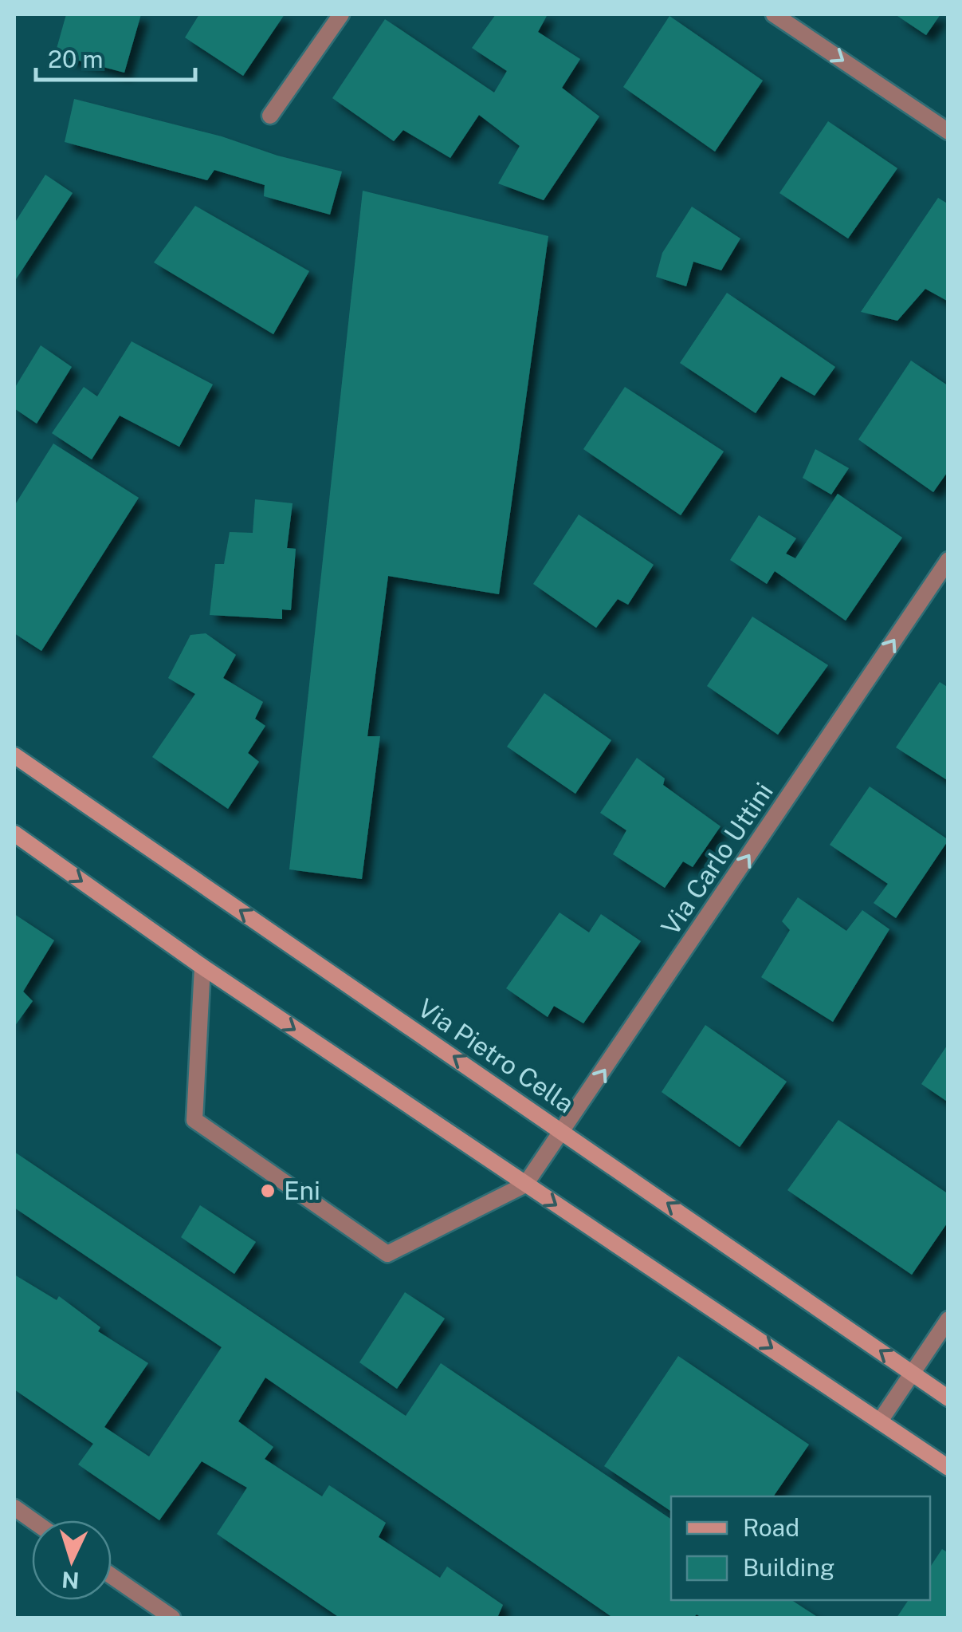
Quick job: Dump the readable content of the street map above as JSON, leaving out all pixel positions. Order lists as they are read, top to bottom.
{
  "streets": {
    "main road": ["Via Pietro Cella"],
    "street": ["Via Carlo Uttini"]
  },
  "crossings": [
    ["Via Carlo Uttini", "Via Pietro Cella"]
  ],
  "one_way": ["Via Carlo Uttini"],
  "places": ["Eni"],
  "legend": ["Road", "Building"],
  "scale_bar": "20 m",
  "north": "bottom"
}
